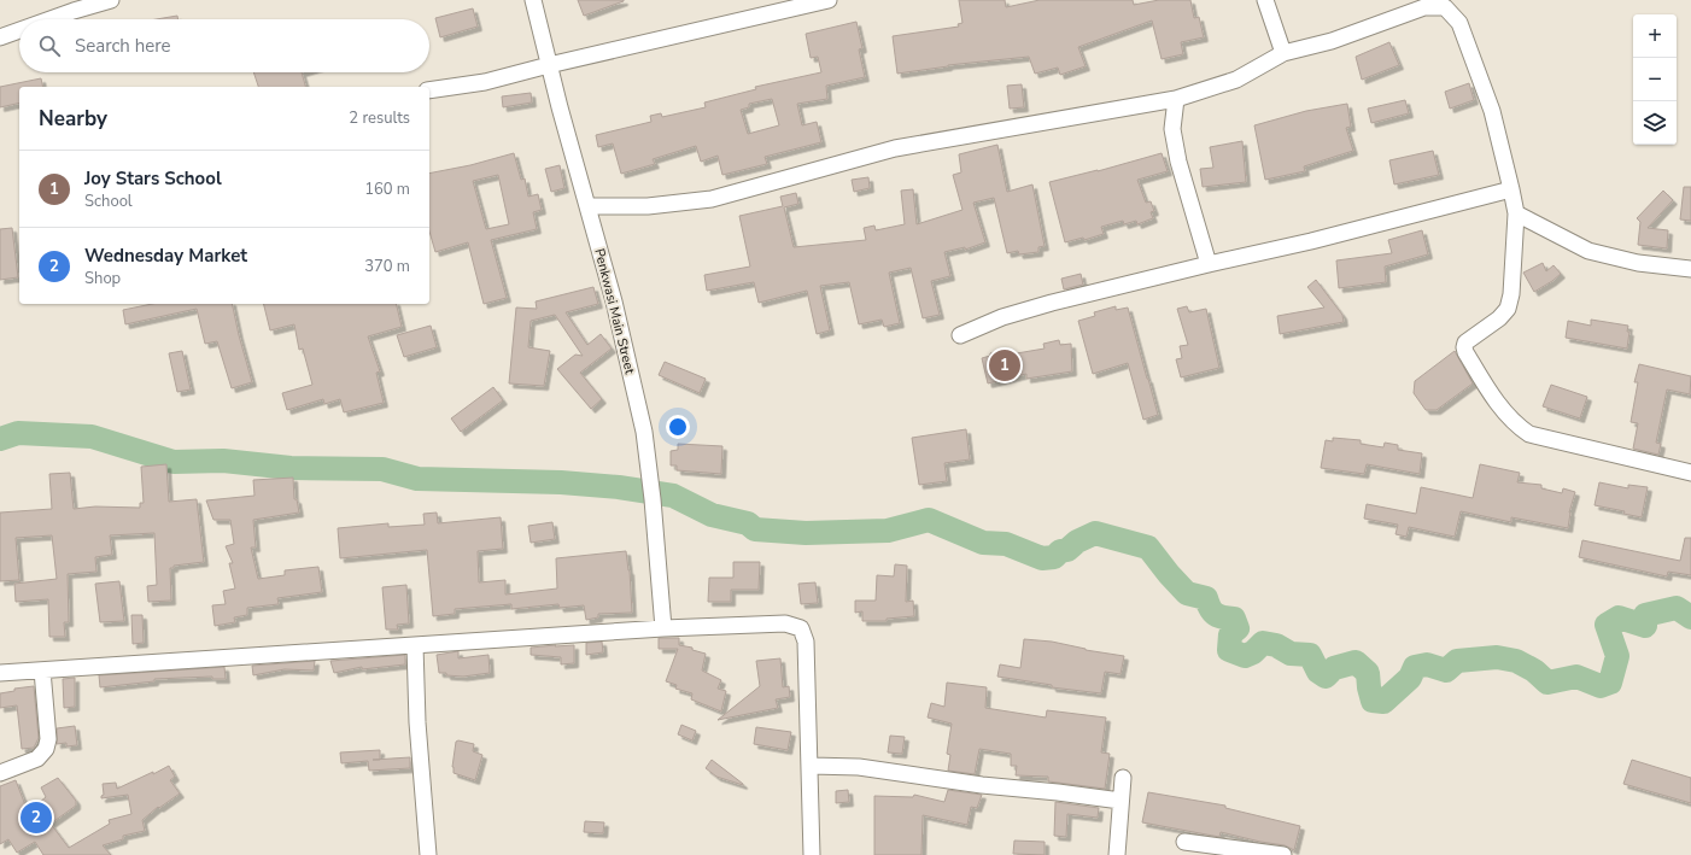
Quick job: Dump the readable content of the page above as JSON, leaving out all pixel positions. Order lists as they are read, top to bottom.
{
  "streets": {
    "street": ["Penkwasi Main Street"]
  },
  "page": {
    "map_buttons": ["+", "−"],
    "search": "Search here",
    "heading": ["Nearby", "2 results"],
    "list": [
      {
        "mark": "1",
        "name": "Joy Stars School",
        "note": "School",
        "value": "160 m"
      },
      {
        "mark": "2",
        "name": "Wednesday Market",
        "note": "Shop",
        "value": "370 m"
      }
    ],
    "pins": ["1", "2"]
  }
}
